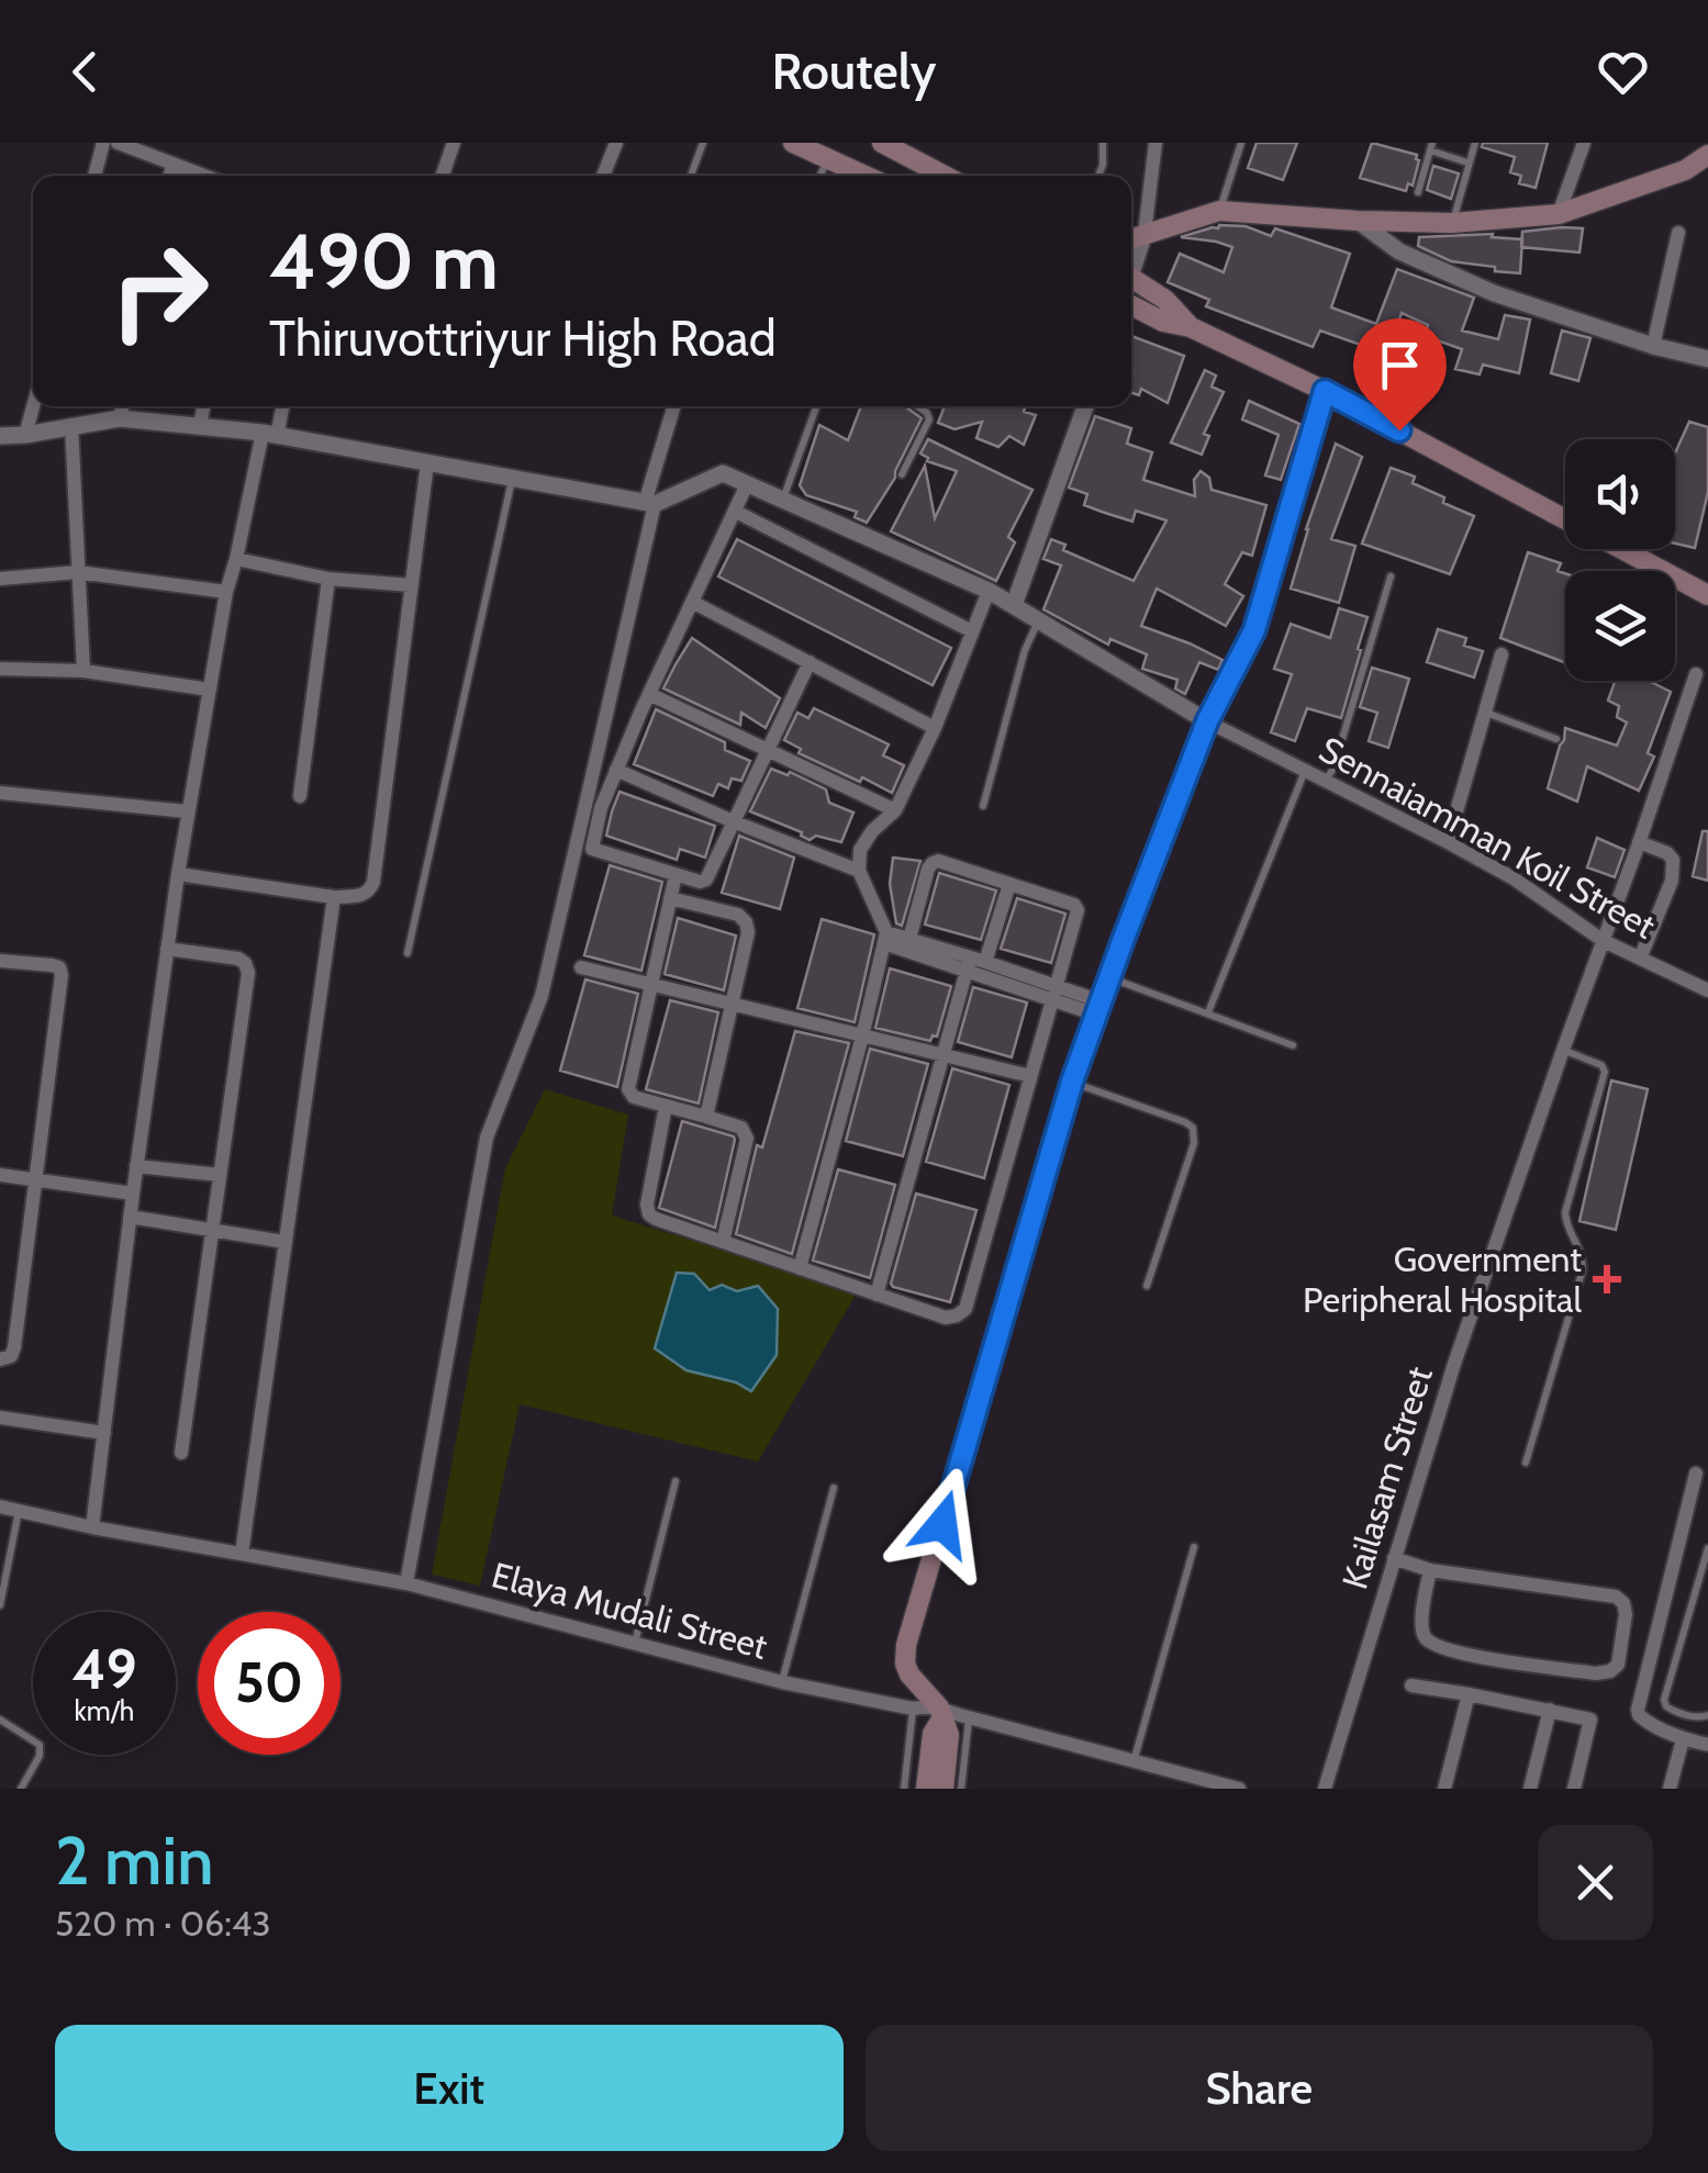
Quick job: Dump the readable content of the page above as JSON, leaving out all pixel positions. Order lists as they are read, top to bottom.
{
  "streets": {
    "street": ["Sennaiamman Koil Street", "Kailasam Street", "Elaya Mudali Street"]
  },
  "crossings": [
    ["Sennaiamman Koil Street", "Kailasam Street"]
  ],
  "places": {
    "health": ["Government Peripheral Hospital"]
  },
  "page": {
    "header": "Routely",
    "turn": ["490 m", "Thiruvottriyur High Road"],
    "speed": "49 km/h",
    "limit": "50",
    "heading": ["2 min", "520 m · 06:43"],
    "buttons": ["Exit", "Share"]
  }
}
